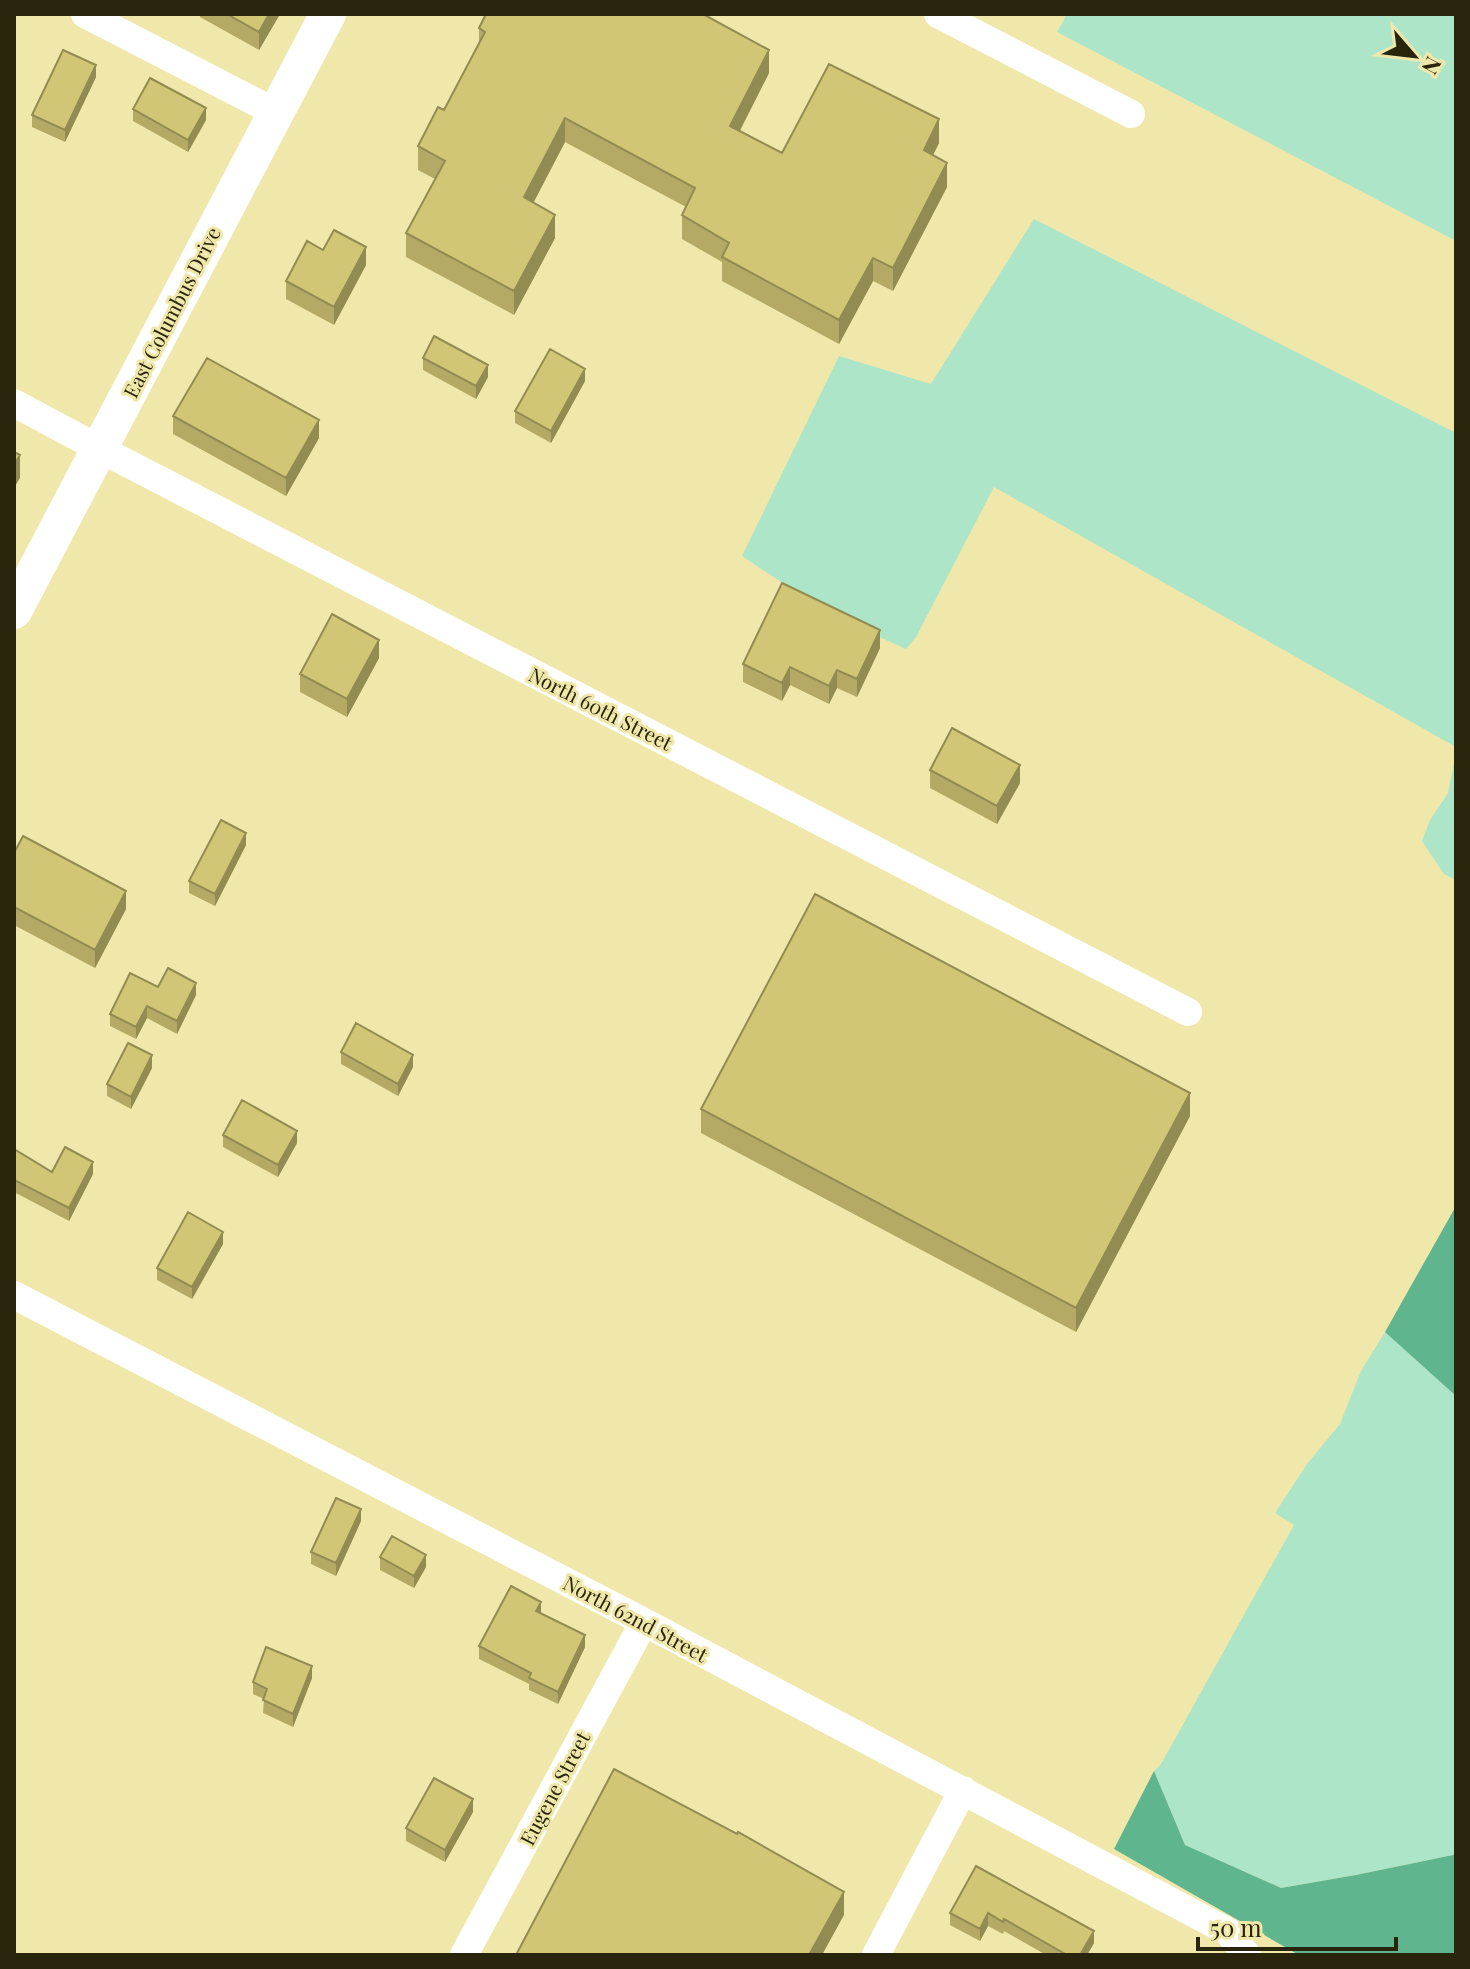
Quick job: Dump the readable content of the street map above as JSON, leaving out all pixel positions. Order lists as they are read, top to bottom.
{
  "streets": {
    "main road": ["East Columbus Drive"],
    "street": ["North 60th Street", "North 62nd Street", "Eugene Street"]
  },
  "crossings": [
    ["East Columbus Drive", "North 60th Street"],
    ["North 62nd Street", "Eugene Street"]
  ],
  "scale_bar": "50 m",
  "north": "bottom right"
}
